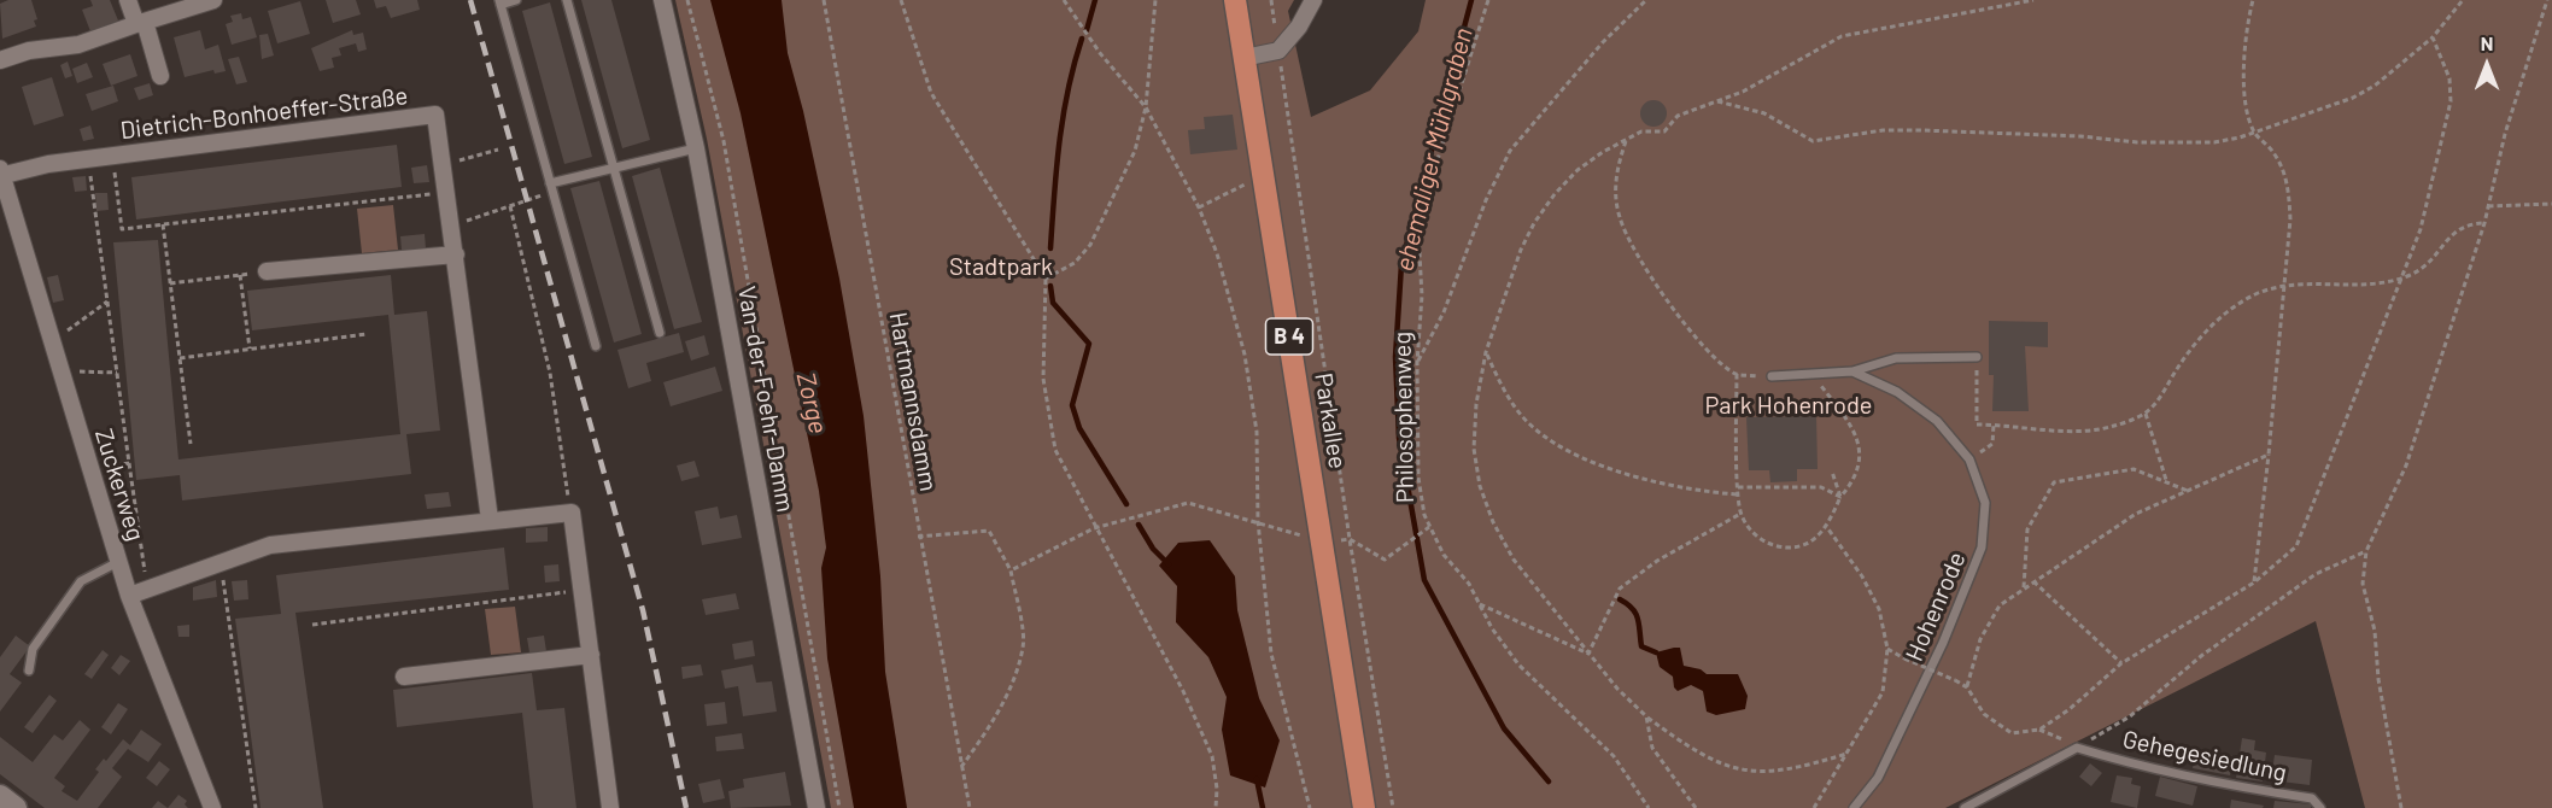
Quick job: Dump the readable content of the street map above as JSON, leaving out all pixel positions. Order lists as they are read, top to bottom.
{
  "streets": {
    "main road": ["B 4", "Parkallee"],
    "street": ["Dietrich-Bonhoeffer-Straße", "Van-der-Foehr-Damm", "Zuckerweg"],
    "lane": ["Hohenrode", "Gehegesiedlung"],
    "path": ["Hartmannsdamm", "Philosophenweg"]
  },
  "crossings": [
    ["Dietrich-Bonhoeffer-Straße", "Zuckerweg"]
  ],
  "water": ["ehemaliger Mühlgraben", "Zorge"],
  "parks": ["Stadtpark", "Park Hohenrode"],
  "north": "top"
}
